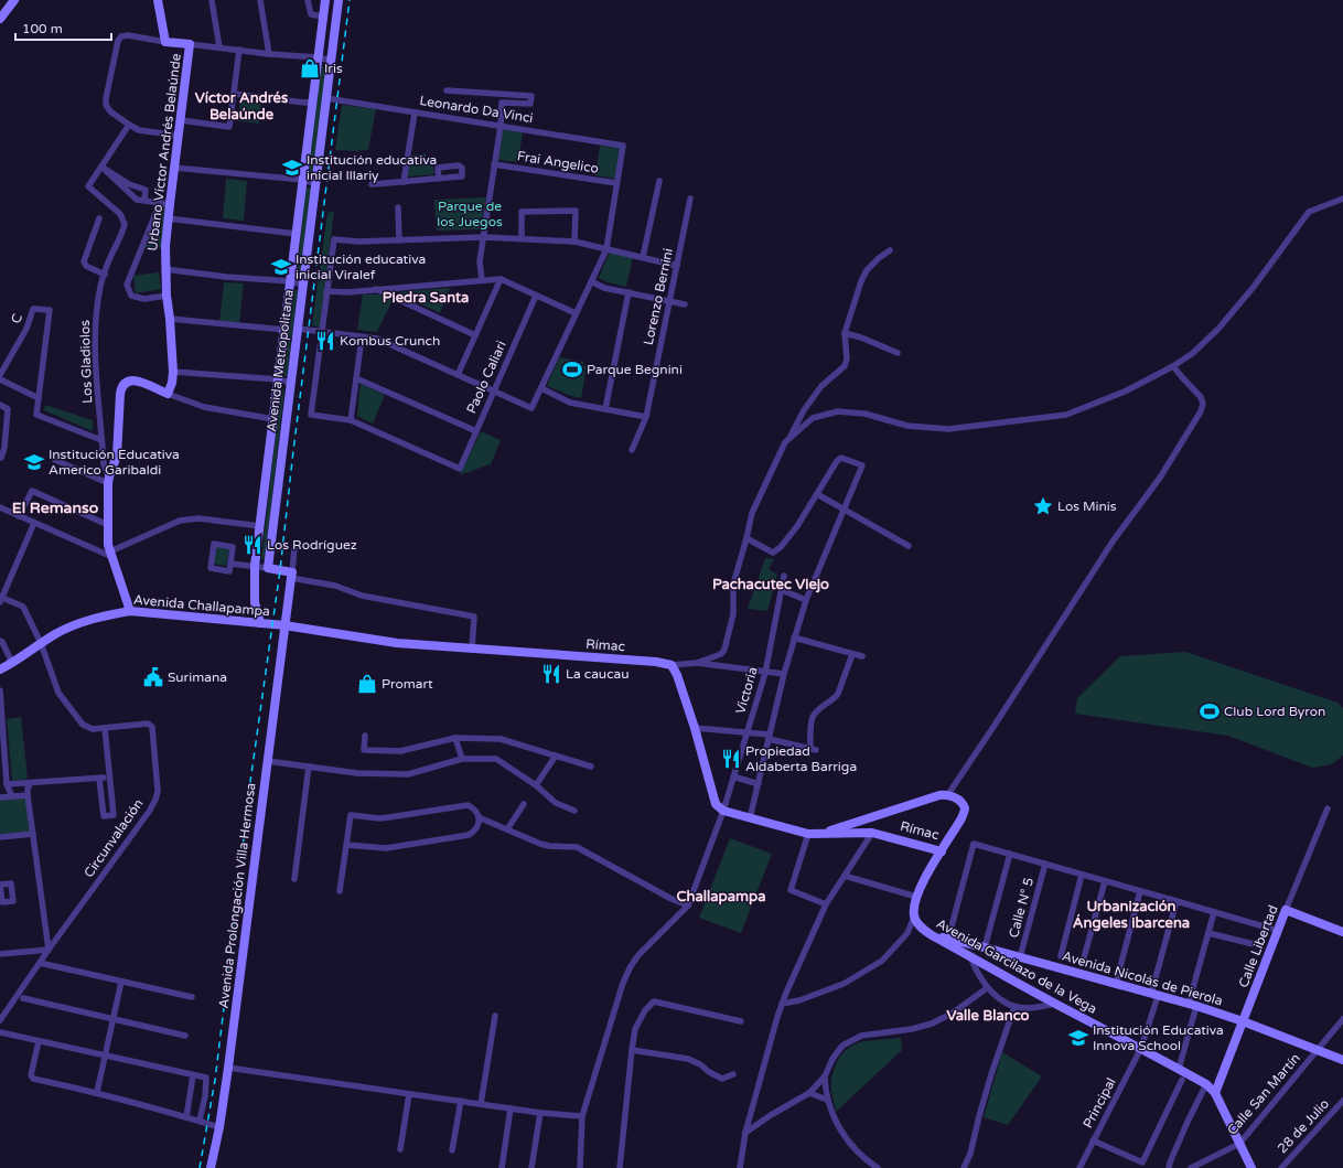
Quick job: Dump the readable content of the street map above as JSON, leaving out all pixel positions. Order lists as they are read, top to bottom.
{
  "streets": {
    "street": [
      "Leonardo Da Vinci",
      "Urbano Víctor Andrés Belaúnde",
      "Frai Angelico",
      "Lorenzo Bernini",
      "C",
      "Avenida Metropolitana",
      "Los Gladiolos",
      "Paolo Caliari",
      "Avenida Challapampa",
      "Rímac",
      "Victoria",
      "Circunvalación",
      "Avenida Prolongación Villa Hermosa",
      "Calle N° 5",
      "Calle Libertad",
      "Avenida Garcilazo de la Vega",
      "Avenida Nicolás de Pierola",
      "Calle San Martín",
      "Principal",
      "28 de Julio"
    ]
  },
  "crossings": [
    ["Leonardo Da Vinci", "Frai Angelico"],
    ["Leonardo Da Vinci", "Avenida Metropolitana"],
    ["Avenida Metropolitana", "Avenida Challapampa"],
    ["Avenida Challapampa", "Rímac"],
    ["Avenida Challapampa", "Circunvalación"],
    ["Avenida Challapampa", "Avenida Prolongación Villa Hermosa"],
    ["Rímac", "Victoria"],
    ["Rímac", "Avenida Prolongación Villa Hermosa"],
    ["Calle N° 5", "Avenida Nicolás de Pierola"],
    ["Calle Libertad", "Avenida Garcilazo de la Vega"],
    ["Calle Libertad", "Avenida Nicolás de Pierola"],
    ["Avenida Garcilazo de la Vega", "Avenida Nicolás de Pierola"],
    ["Avenida Garcilazo de la Vega", "Calle San Martín"],
    ["Avenida Garcilazo de la Vega", "Principal"],
    ["Avenida Nicolás de Pierola", "Calle San Martín"],
    ["Avenida Nicolás de Pierola", "Principal"]
  ],
  "districts": [
    "Víctor Andrés Belaúnde",
    "Piedra Santa",
    "El Remanso",
    "Pachacutec Viejo",
    "Challapampa",
    "Urbanización Ángeles ibarcena",
    "Valle Blanco"
  ],
  "parks": ["Parque de los Juegos"],
  "places": {
    "shop": ["Iris", "Promart"],
    "school or university": [
      "Institución educativa inicial Illariy",
      "Institución educativa inicial Viralef",
      "Institución Educativa Americo Garibaldi",
      "Institución Educativa Innova School"
    ],
    "restaurant": [
      "Kombus Crunch",
      "Los Rodríguez",
      "La caucau",
      "Propiedad Aldaberta Barriga"
    ],
    "sports": ["Parque Begnini", "Club Lord Byron"],
    "place": ["Los Minis"],
    "public building": ["Surimana"]
  },
  "scale_bar": "100 m"
}
